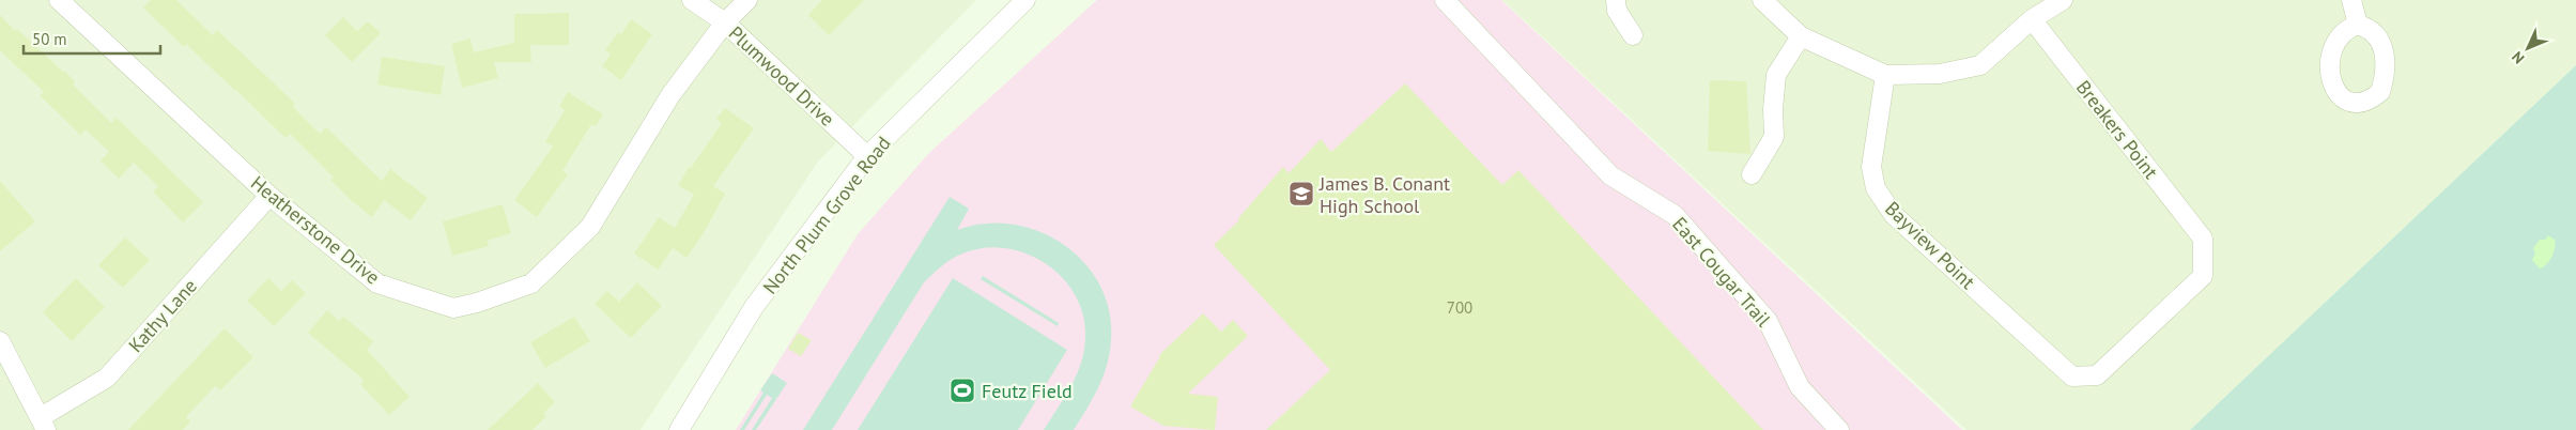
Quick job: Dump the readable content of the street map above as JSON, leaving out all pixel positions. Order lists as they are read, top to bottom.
{
  "streets": {
    "street": [
      "Plumwood Drive",
      "Breakers Point",
      "North Plum Grove Road",
      "Heatherstone Drive",
      "Bayview Point",
      "East Cougar Trail",
      "Kathy Lane"
    ]
  },
  "crossings": [
    ["Plumwood Drive", "North Plum Grove Road"],
    ["Plumwood Drive", "Heatherstone Drive"],
    ["Breakers Point", "Bayview Point"],
    ["Heatherstone Drive", "Kathy Lane"]
  ],
  "places": {
    "school or university": ["James B. Conant High School"],
    "sports": ["Feutz Field"]
  },
  "house_numbers": ["700"],
  "scale_bar": "50 m",
  "north": "bottom left"
}
